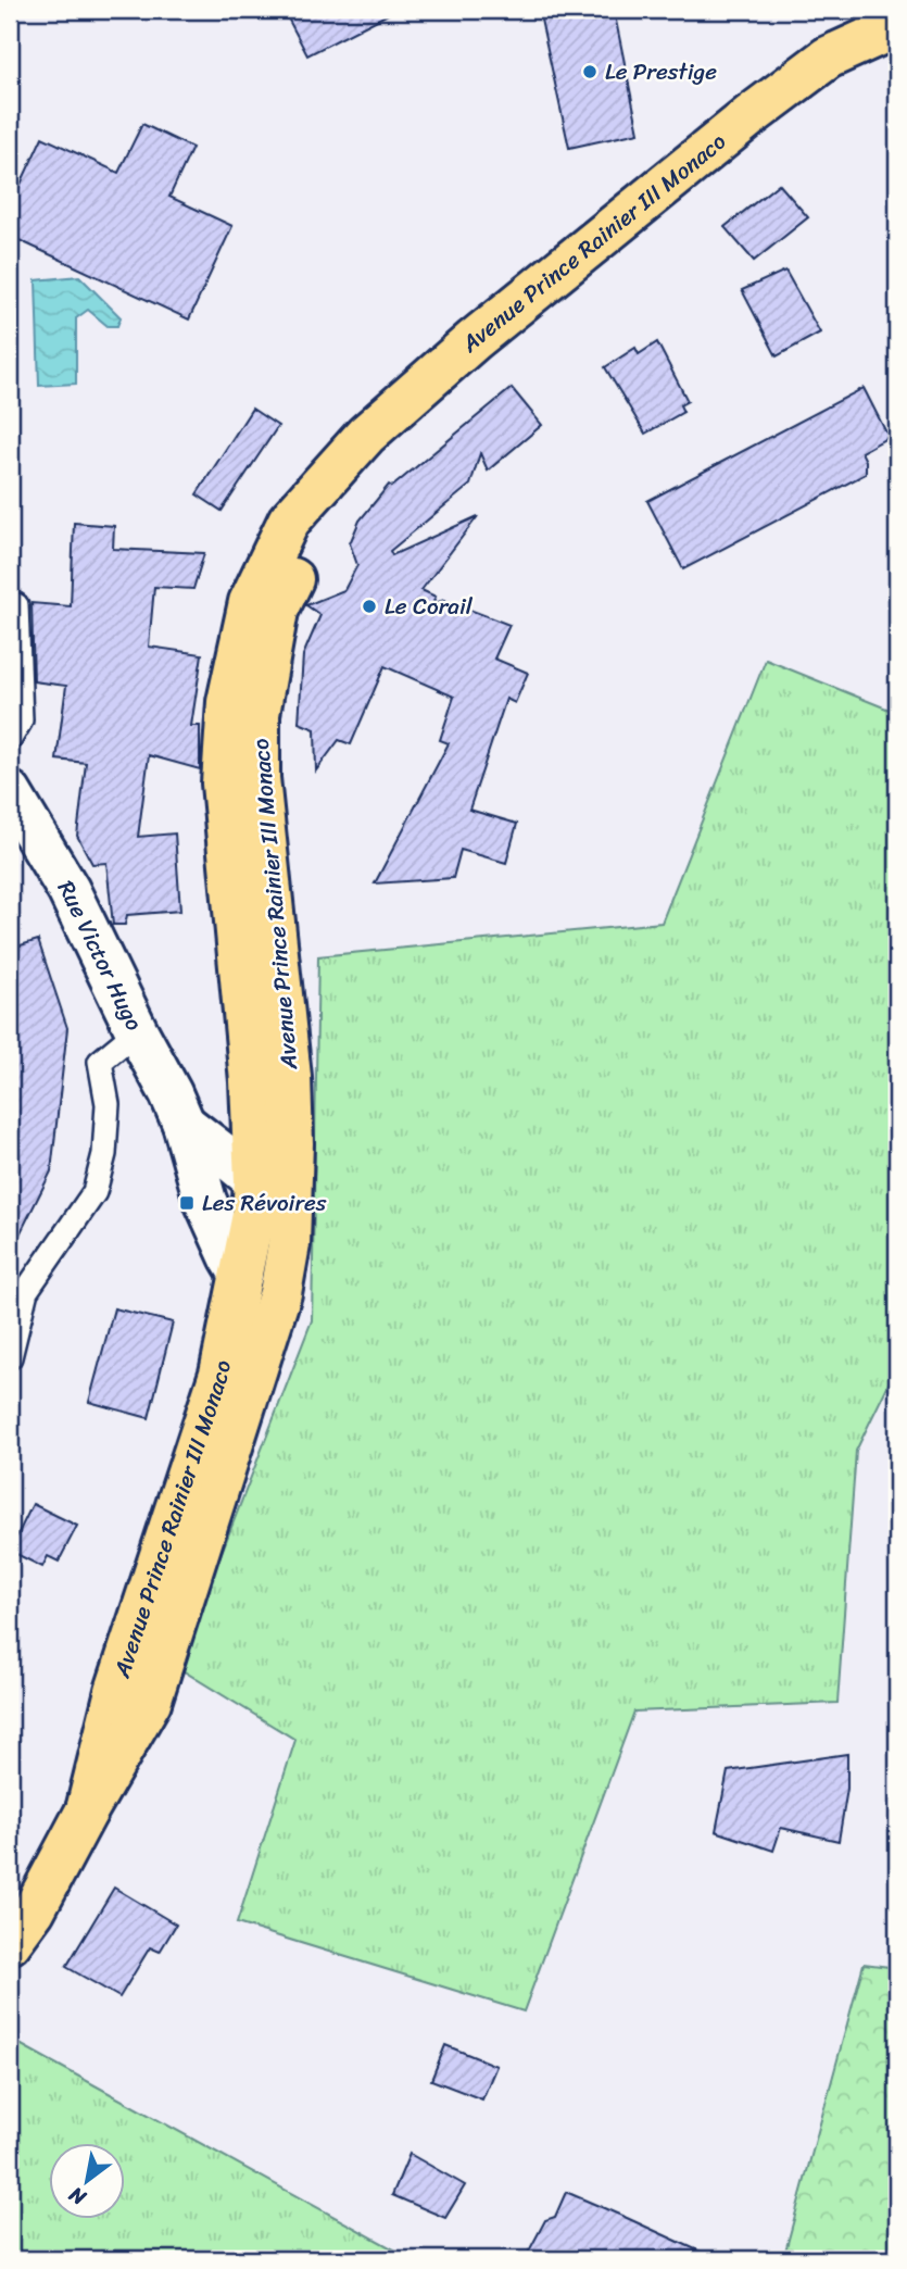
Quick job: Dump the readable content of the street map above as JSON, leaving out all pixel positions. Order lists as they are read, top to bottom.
{
  "streets": {
    "main road": ["Avenue Prince Rainier III Monaco"],
    "street": ["Rue Victor Hugo"]
  },
  "crossings": [
    ["Avenue Prince Rainier III Monaco", "Rue Victor Hugo"]
  ],
  "places": {
    "other": ["Le Prestige", "Le Corail"],
    "transit": ["Les Révoires"]
  },
  "north": "bottom left"
}
